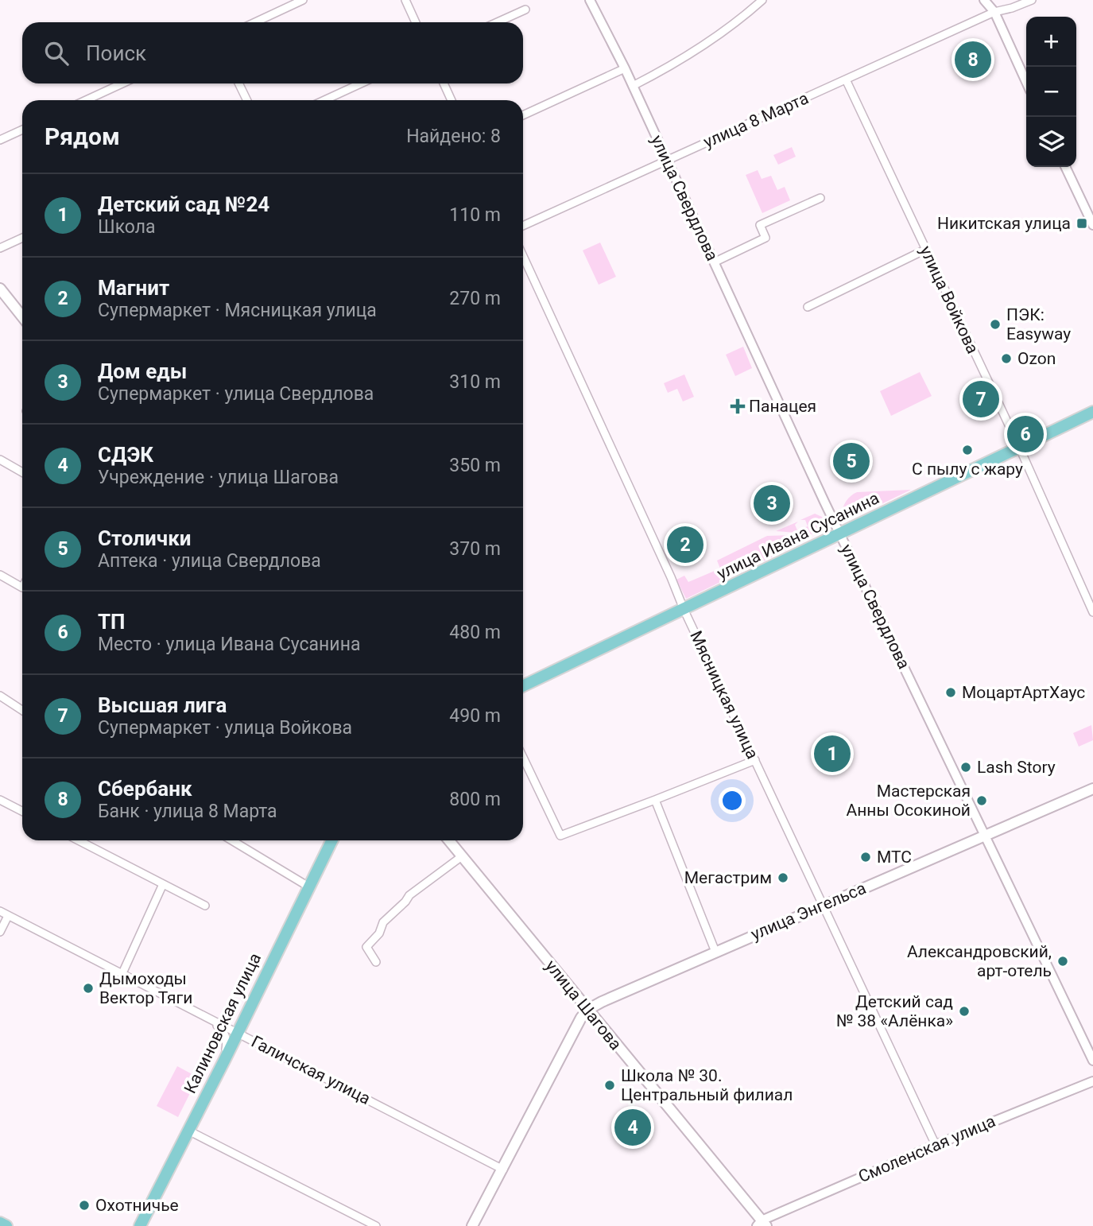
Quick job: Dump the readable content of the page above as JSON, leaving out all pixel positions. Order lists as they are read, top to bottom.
{
  "streets": {
    "main road": [
      "улица Ивана Сусанина",
      "улица Энгельса",
      "улица Шагова",
      "Калиновская улица"
    ],
    "street": [
      "улица 8 Марта",
      "улица Свердлова",
      "улица Войкова",
      "Мясницкая улица",
      "Галичская улица",
      "Смоленская улица"
    ]
  },
  "crossings": [
    ["улица 8 Марта", "улица Свердлова"],
    ["улица 8 Марта", "улица Войкова"],
    ["улица Свердлова", "улица Ивана Сусанина"],
    ["улица Свердлова", "улица Энгельса"],
    ["улица Войкова", "улица Ивана Сусанина"],
    ["улица Ивана Сусанина", "Мясницкая улица"],
    ["Мясницкая улица", "улица Энгельса"],
    ["Мясницкая улица", "Смоленская улица"],
    ["улица Энгельса", "улица Шагова"],
    ["улица Шагова", "Смоленская улица"],
    ["Калиновская улица", "Галичская улица"]
  ],
  "places": {
    "transit": ["Никитская улица"],
    "other": [
      "ПЭК: Easyway",
      "Ozon",
      "С пылу с жару",
      "МоцартАртХаус",
      "Lash Story",
      "Мастерская Анны Осокиной",
      "МТС",
      "Мегастрим",
      "Александровский, арт-отель",
      "Дымоходы Вектор Тяги",
      "Детский сад № 38 «Алёнка»",
      "Школа № 30. Центральный филиал",
      "Охотничье"
    ],
    "health": ["Панацея"]
  },
  "page": {
    "map_buttons": ["+", "−"],
    "search": "Поиск",
    "pins": [
      "8",
      "7",
      "6",
      "5",
      "3",
      "2",
      "1",
      "4"
    ],
    "heading": ["Рядом", "Найдено: 8"],
    "list": [
      {
        "mark": "1",
        "name": "Детский сад №24",
        "note": "Школа",
        "value": "110 m"
      },
      {
        "mark": "2",
        "name": "Магнит",
        "note": "Супермаркет · Мясницкая улица",
        "value": "270 m"
      },
      {
        "mark": "3",
        "name": "Дом еды",
        "note": "Супермаркет · улица Свердлова",
        "value": "310 m"
      },
      {
        "mark": "4",
        "name": "СДЭК",
        "note": "Учреждение · улица Шагова",
        "value": "350 m"
      },
      {
        "mark": "5",
        "name": "Столички",
        "note": "Аптека · улица Свердлова",
        "value": "370 m"
      },
      {
        "mark": "6",
        "name": "ТП",
        "note": "Место · улица Ивана Сусанина",
        "value": "480 m"
      },
      {
        "mark": "7",
        "name": "Высшая лига",
        "note": "Супермаркет · улица Войкова",
        "value": "490 m"
      },
      {
        "mark": "8",
        "name": "Сбербанк",
        "note": "Банк · улица 8 Марта",
        "value": "800 m"
      }
    ]
  }
}
